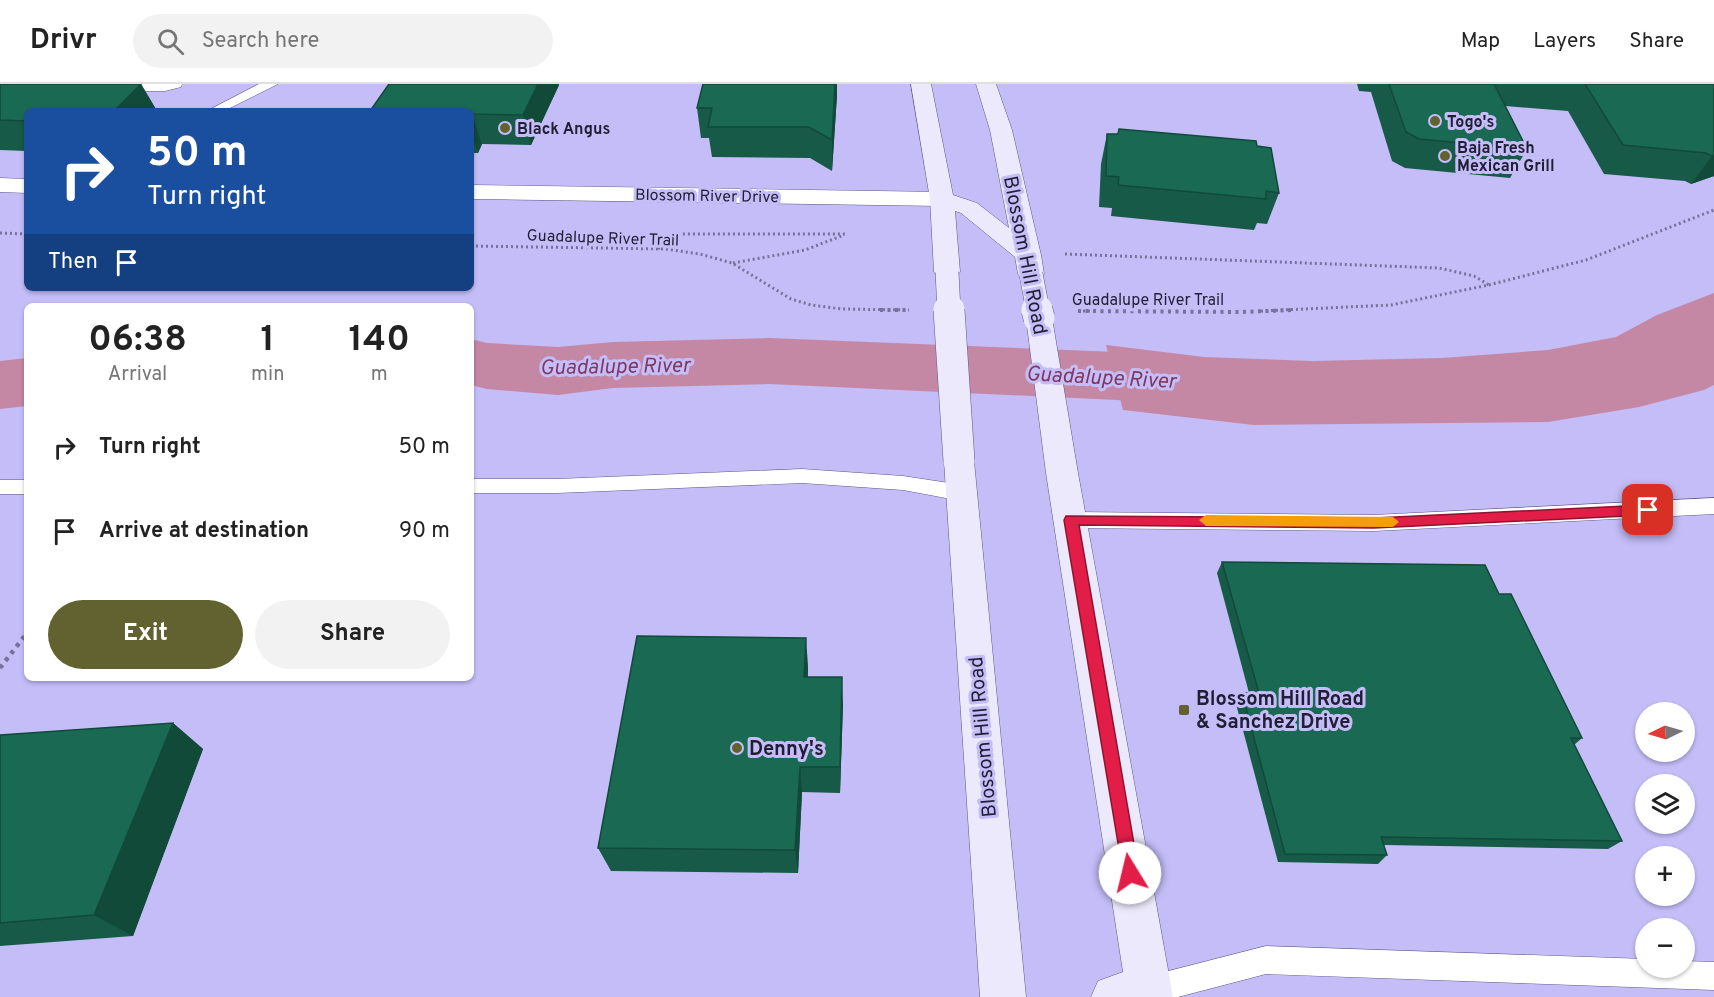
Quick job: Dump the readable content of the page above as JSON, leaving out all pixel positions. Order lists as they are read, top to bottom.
{
  "streets": {
    "main road": ["Blossom Hill Road"],
    "street": ["Blossom River Drive"],
    "path": ["Guadalupe River Trail"]
  },
  "crossings": [
    ["Blossom River Drive", "Blossom Hill Road"]
  ],
  "water": ["Guadalupe River"],
  "places": {
    "other": [
      "Togo's",
      "Black Angus",
      "Baja Fresh Mexican Grill",
      "Denny's"
    ],
    "transit": ["Blossom Hill Road & Sanchez Drive"]
  },
  "north": "left",
  "page": {
    "header": "Drivr",
    "search": "Search here",
    "nav": ["Map", "Layers", "Share"],
    "turn": ["50 m", "Turn right"],
    "then": "Then",
    "eta": [
      "06:38",
      "Arrival",
      "1",
      "min",
      "140",
      "m"
    ],
    "list": [
      {
        "name": "Turn right",
        "value": "50 m"
      },
      {
        "name": "Arrive at destination",
        "value": "90 m"
      }
    ],
    "buttons": ["Exit", "Share"],
    "map_buttons": ["+", "−"]
  }
}
